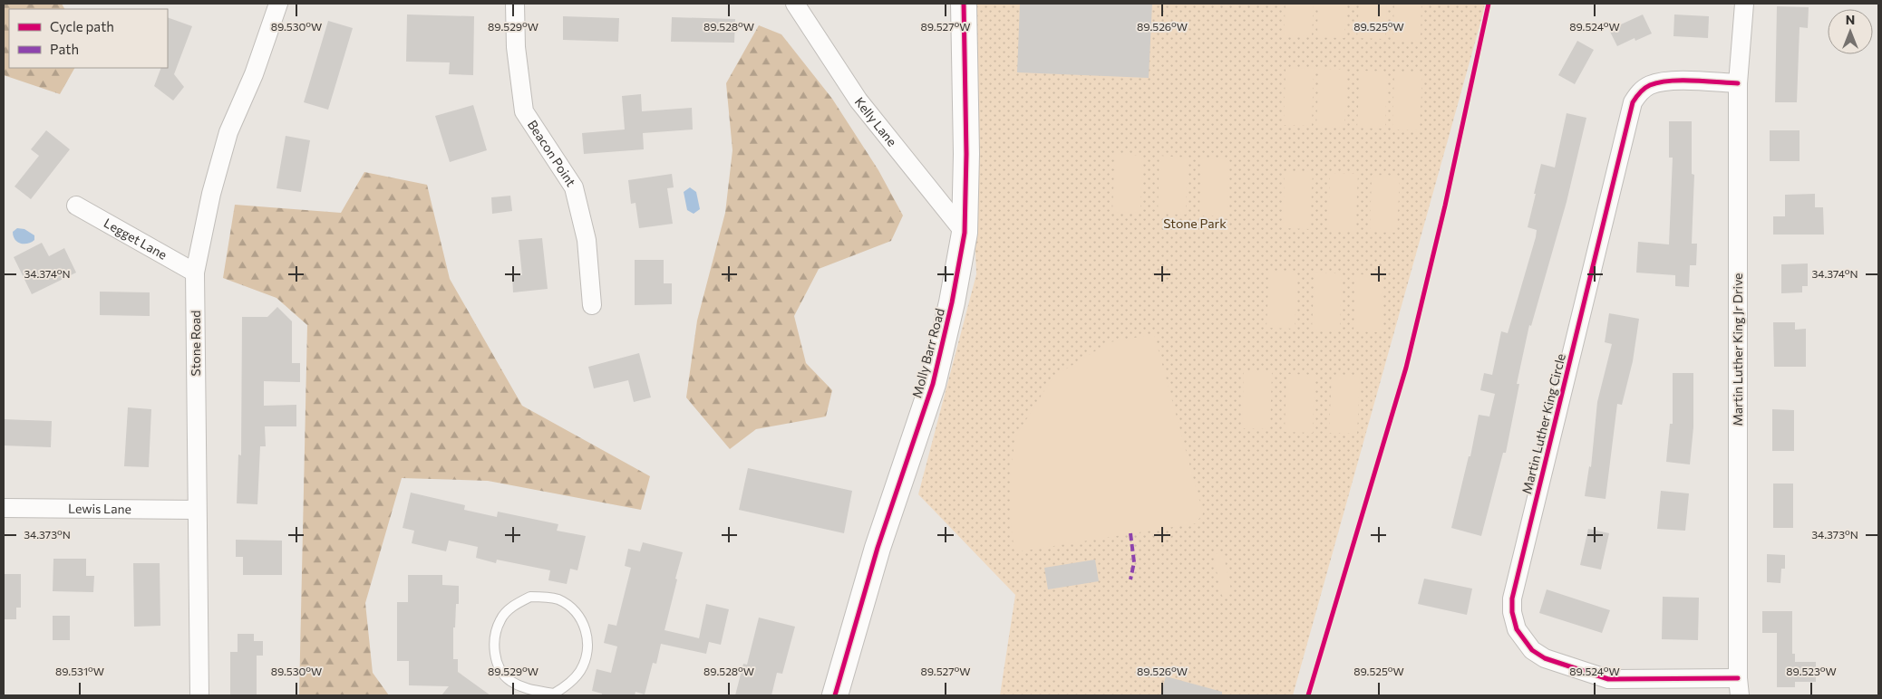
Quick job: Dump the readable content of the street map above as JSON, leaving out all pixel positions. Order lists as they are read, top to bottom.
{
  "streets": {
    "main road": ["Molly Barr Road"],
    "street": [
      "Kelly Lane",
      "Beacon Point",
      "Legget Lane",
      "Stone Road",
      "Martin Luther King Jr Drive",
      "Martin Luther King Circle",
      "Lewis Lane"
    ]
  },
  "crossings": [
    ["Kelly Lane", "Molly Barr Road"],
    ["Legget Lane", "Stone Road"],
    ["Stone Road", "Lewis Lane"],
    ["Martin Luther King Jr Drive", "Martin Luther King Circle"]
  ],
  "parks": ["Stone Park"],
  "legend": ["Cycle path", "Path"],
  "north": "top",
  "coordinates": [
    "89.530°W",
    "89.529°W",
    "89.528°W",
    "89.527°W",
    "89.526°W",
    "89.525°W",
    "89.524°W",
    "34.374°N",
    "34.373°N",
    "89.531°W",
    "89.523°W"
  ]
}
